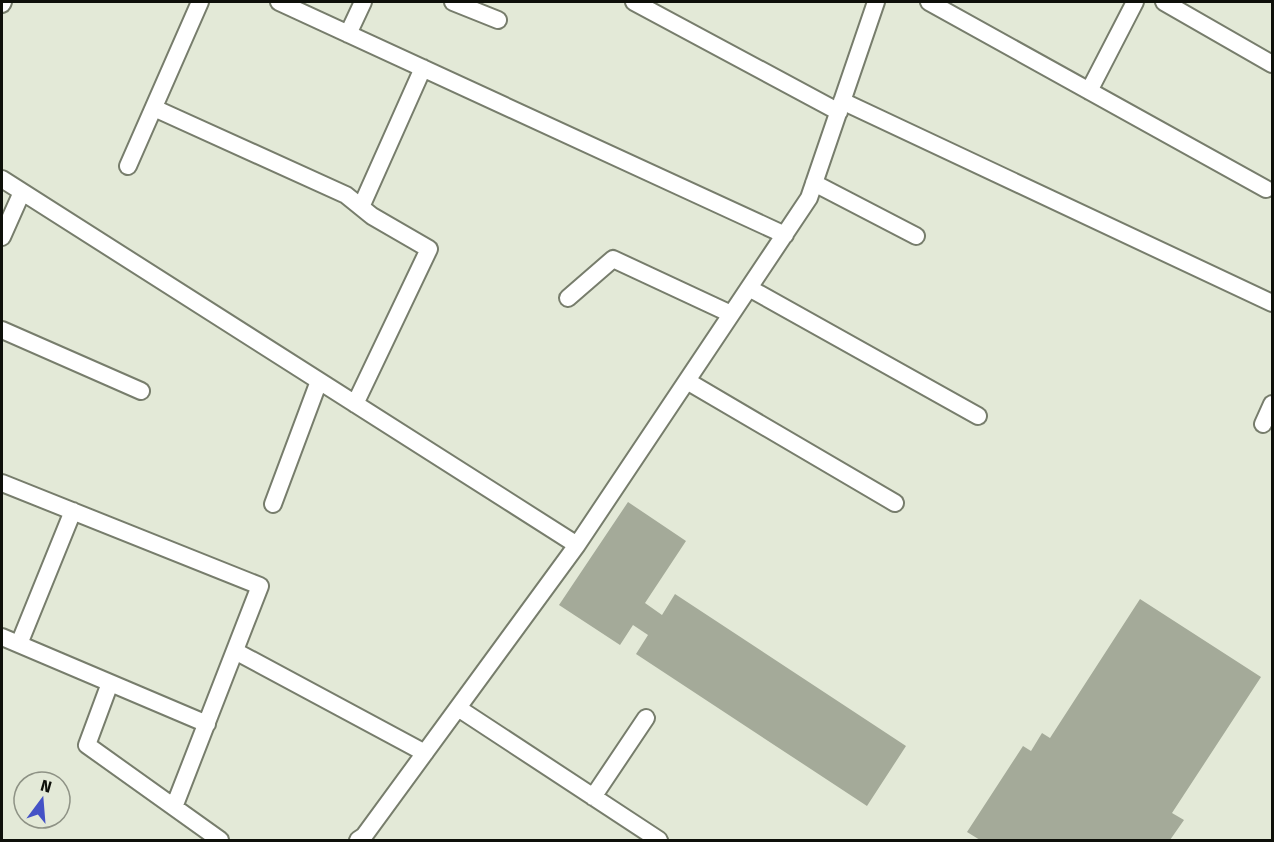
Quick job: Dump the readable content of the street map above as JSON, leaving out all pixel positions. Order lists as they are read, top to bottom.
{
  "north": "top"
}
